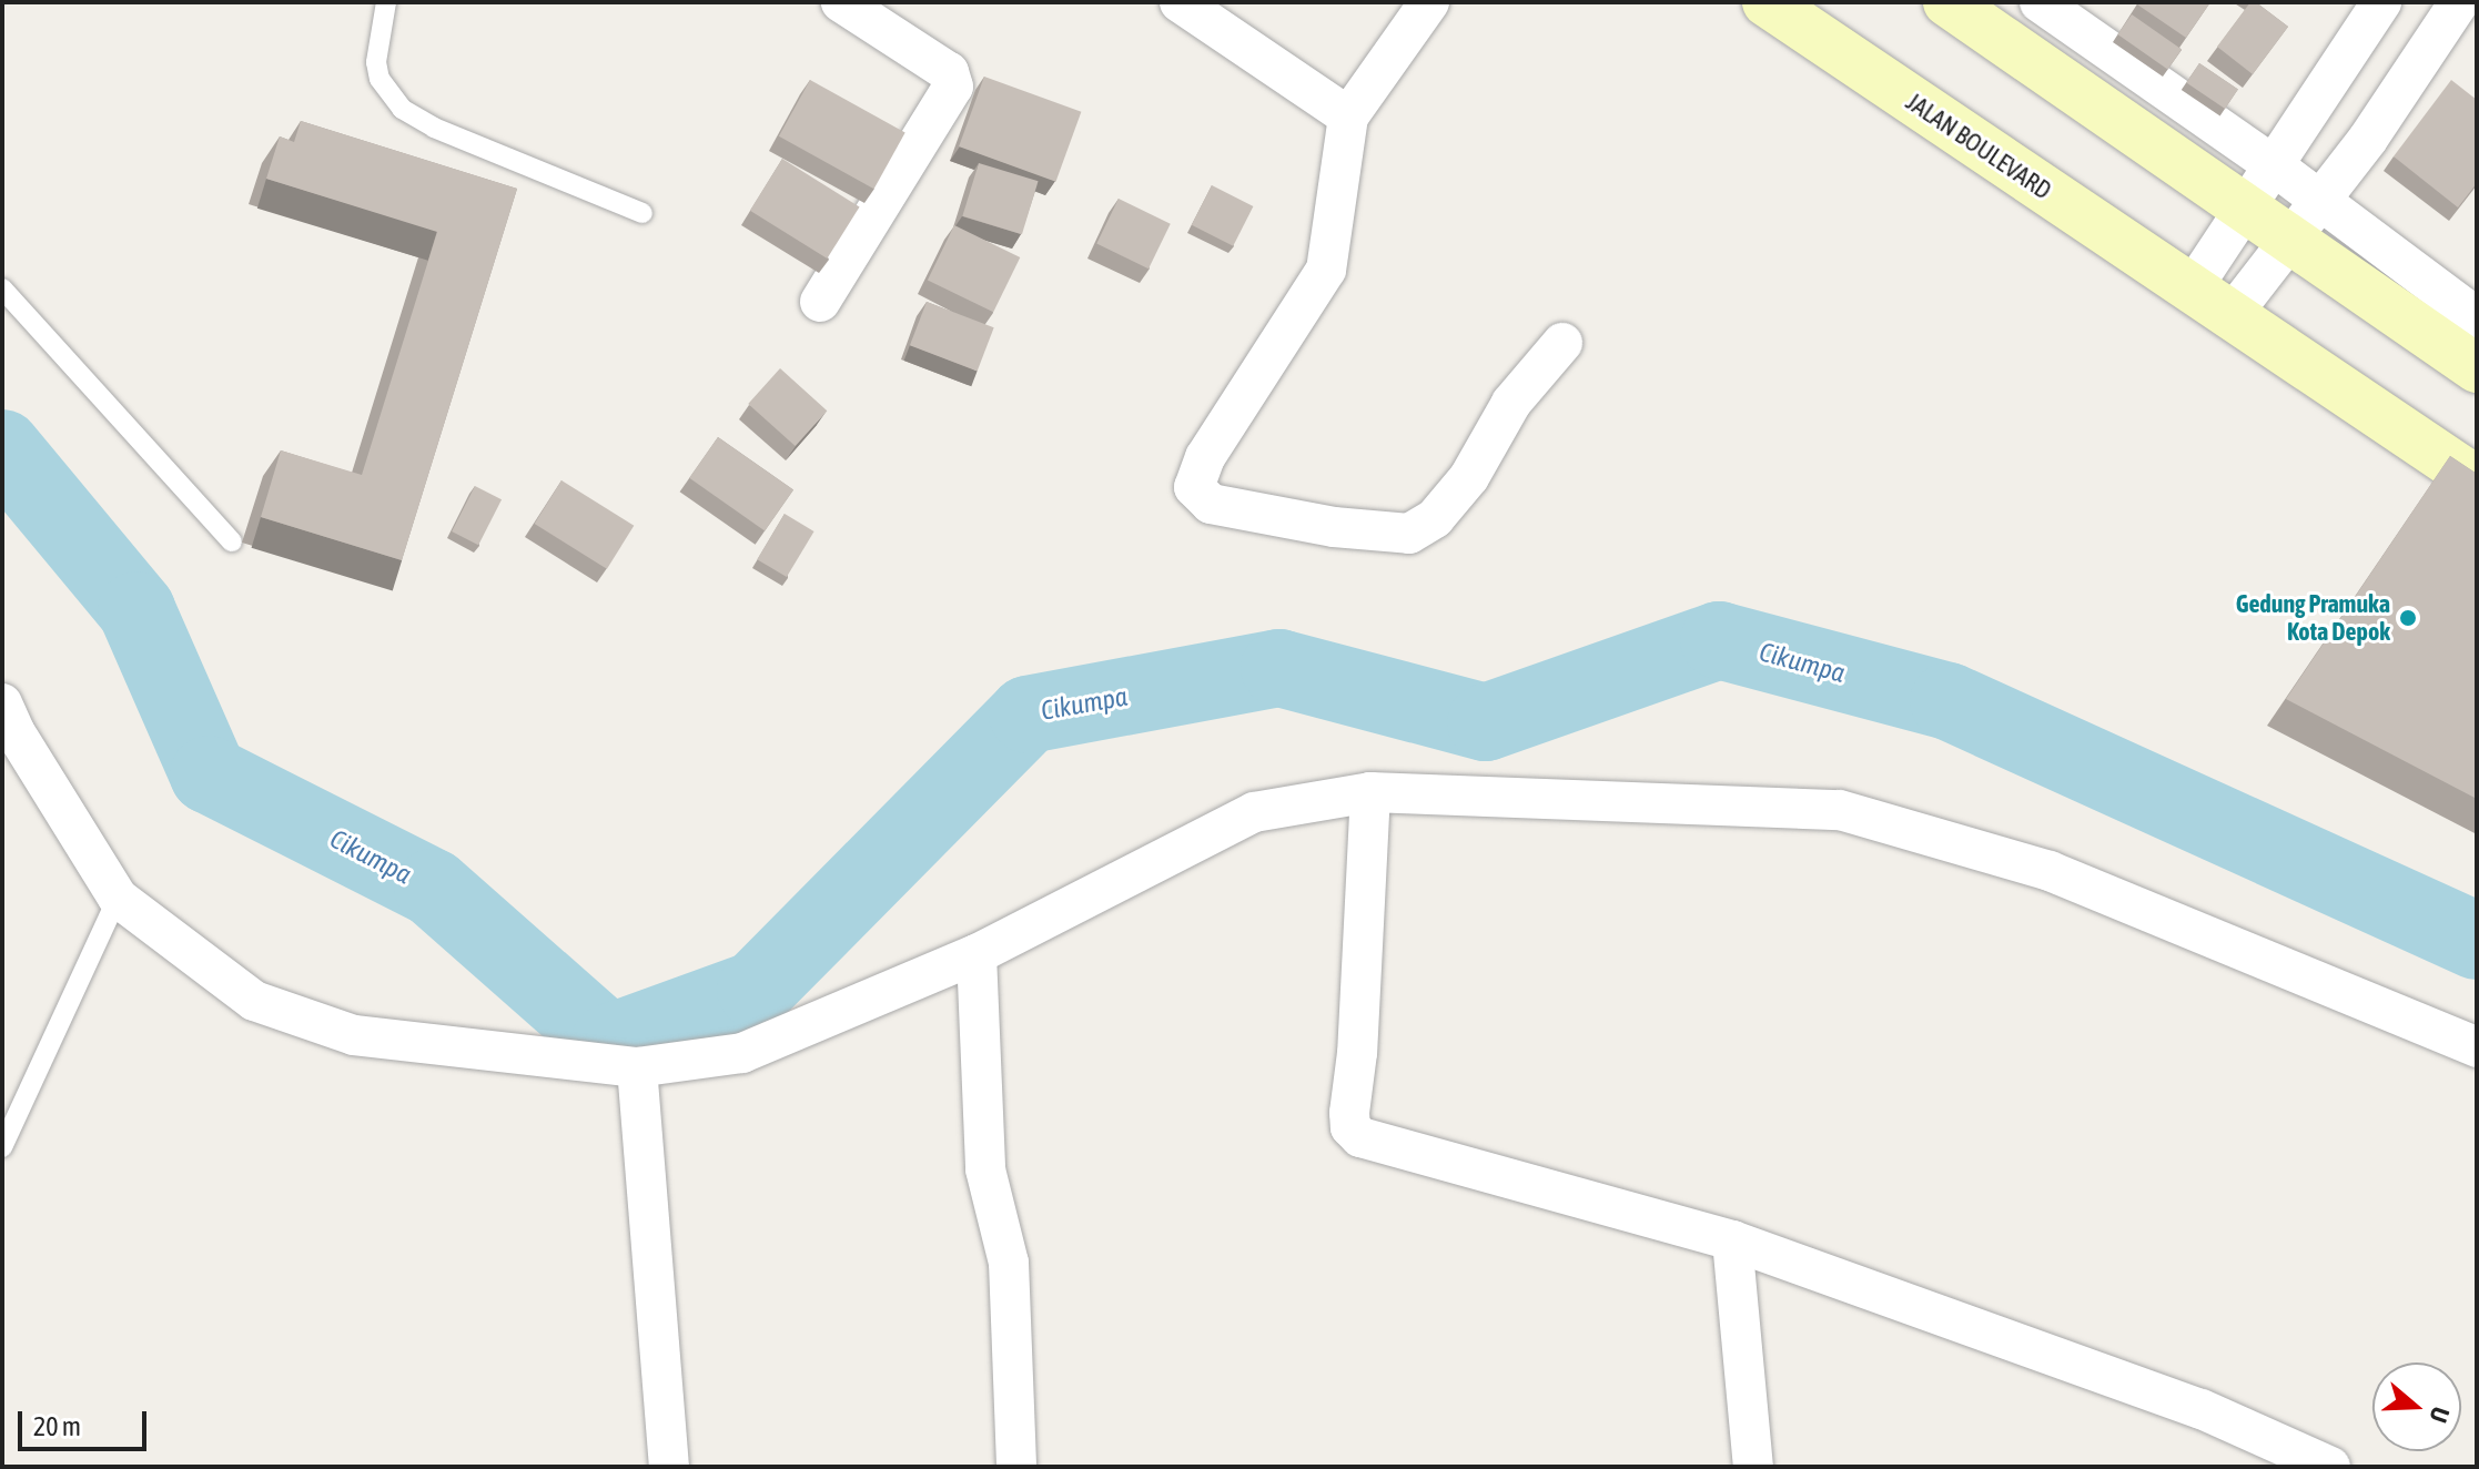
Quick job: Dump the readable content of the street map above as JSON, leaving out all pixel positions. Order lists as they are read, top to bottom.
{
  "streets": {
    "main road": ["JALAN BOULEVARD"]
  },
  "water": ["Cikumpa"],
  "places": ["Gedung Pramuka Kota Depok"],
  "scale_bar": "20 m",
  "north": "right"
}
